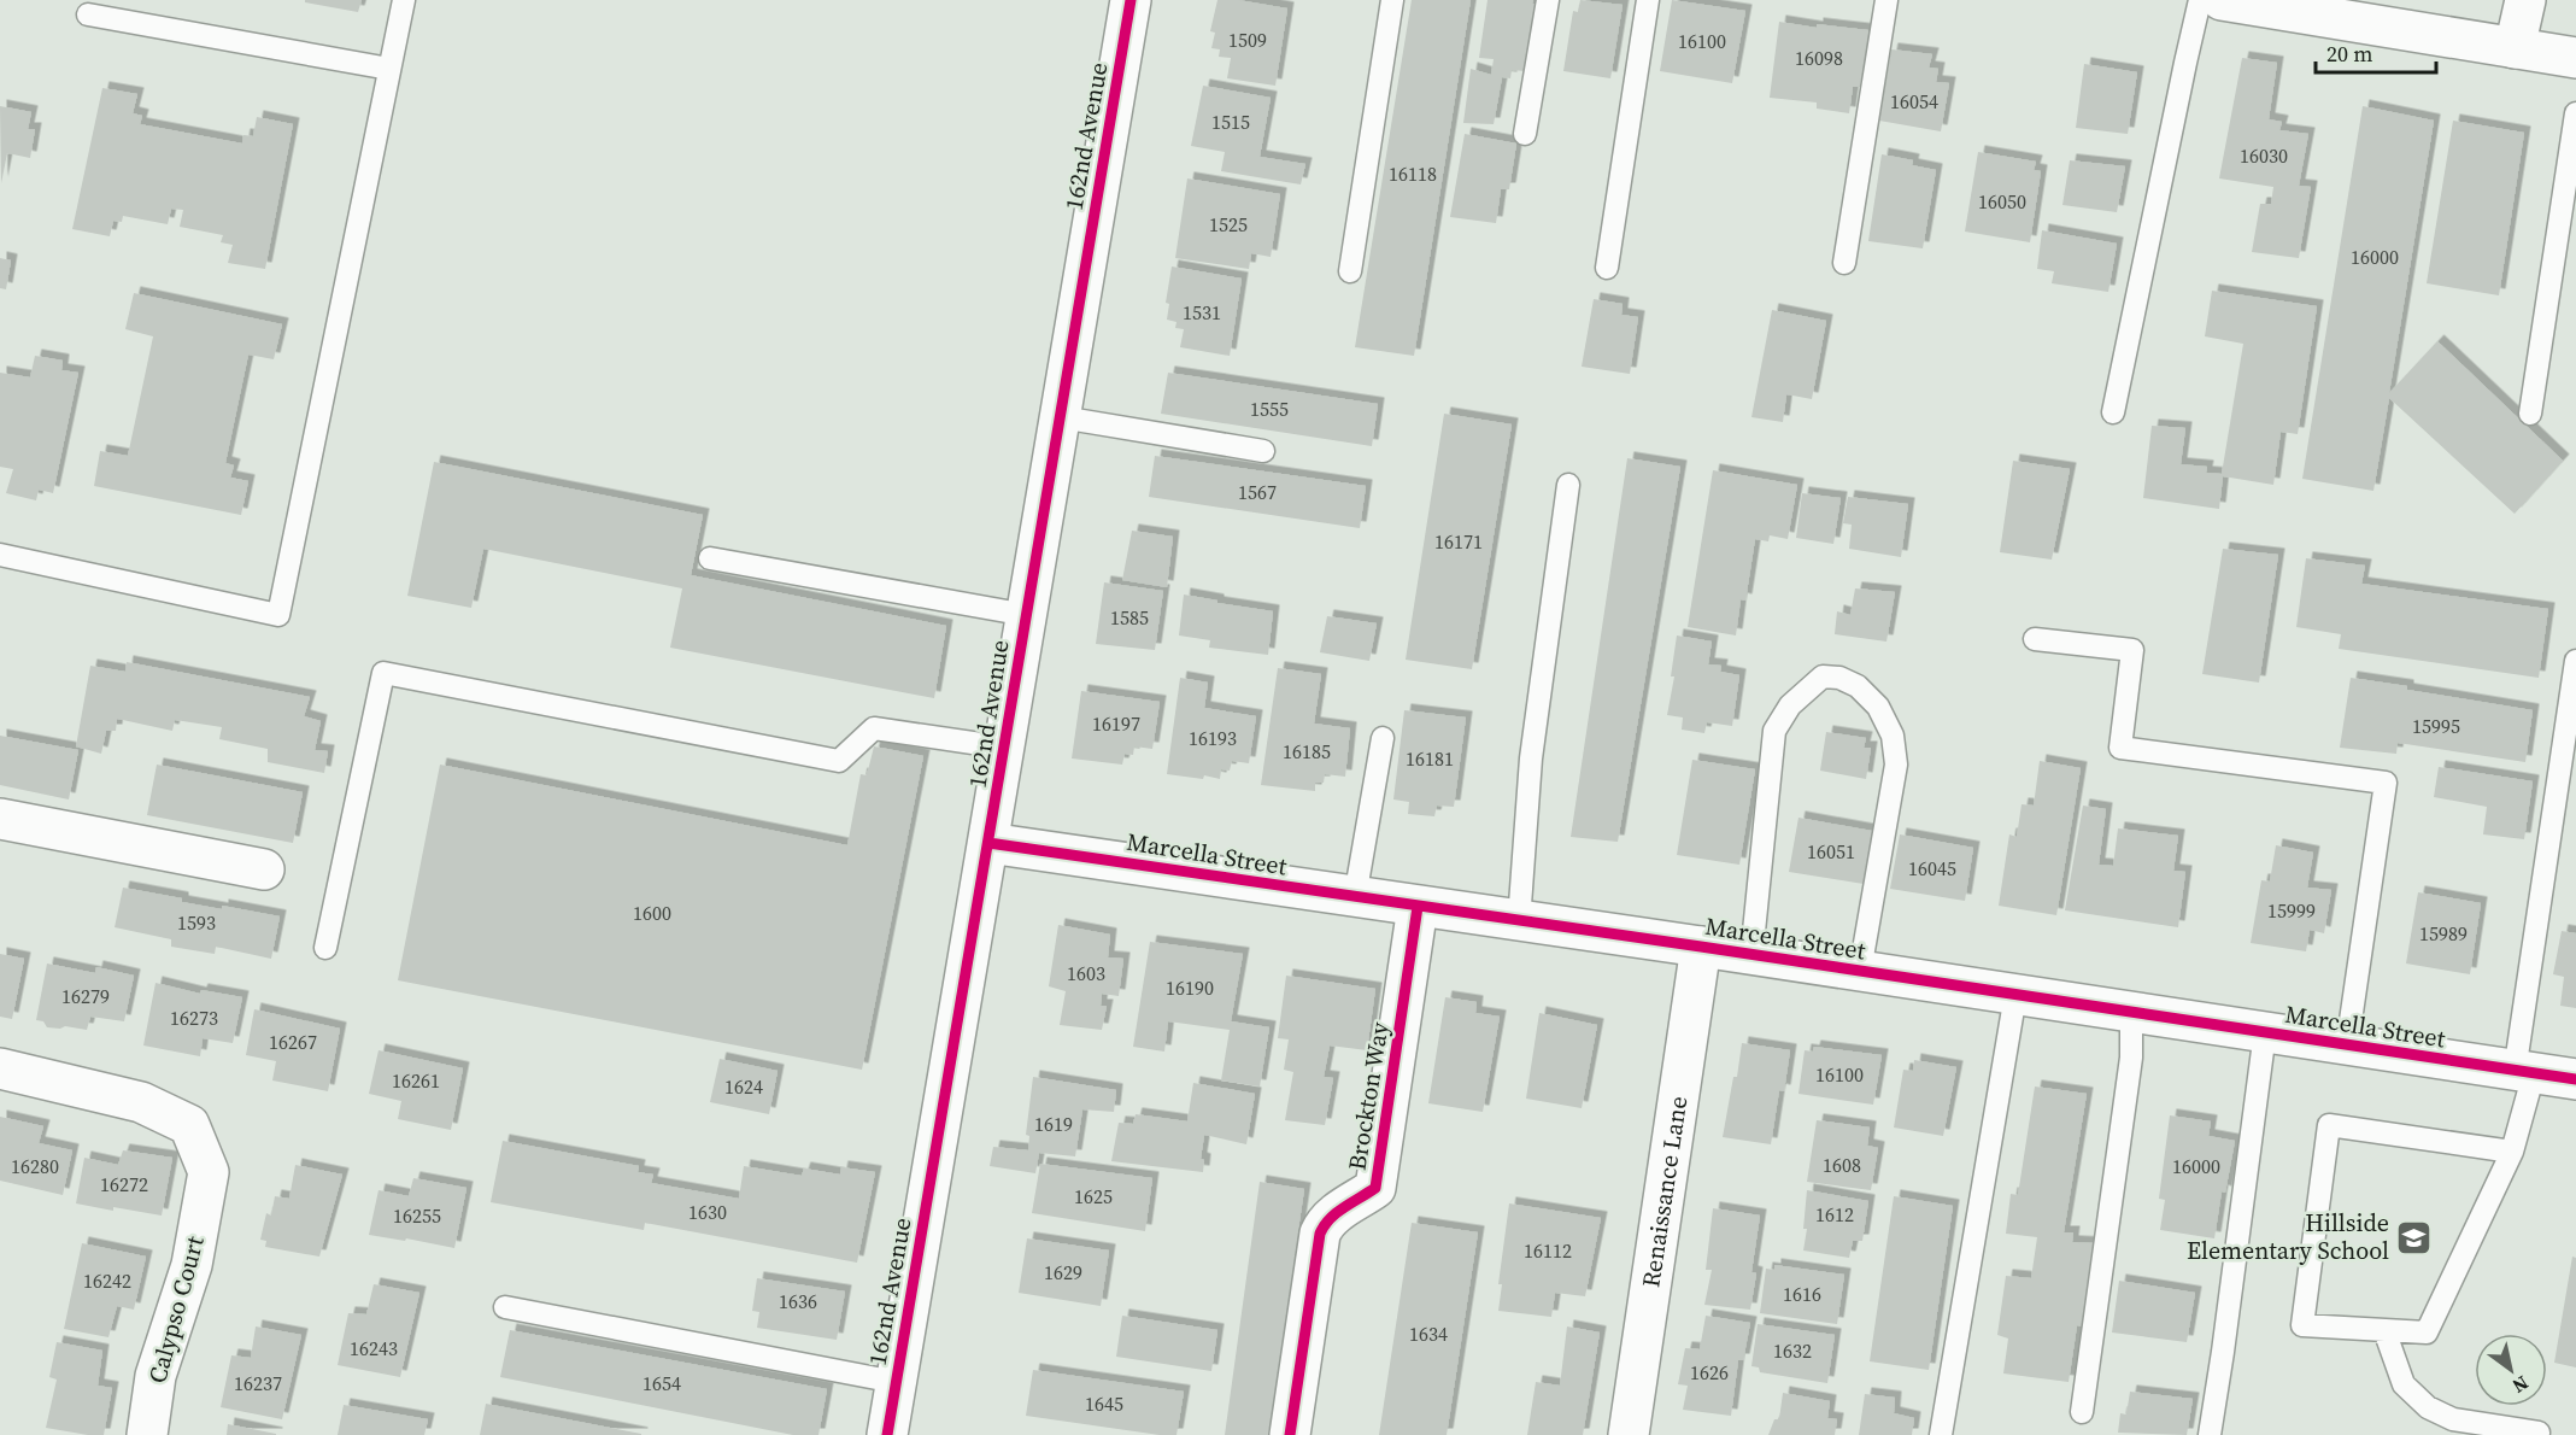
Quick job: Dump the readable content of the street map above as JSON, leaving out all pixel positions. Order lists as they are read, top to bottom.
{
  "streets": {
    "street": [
      "162nd Avenue",
      "Marcella Street",
      "Brockton Way",
      "Renaissance Lane",
      "Calypso Court"
    ]
  },
  "crossings": [
    ["162nd Avenue", "Marcella Street"],
    ["Marcella Street", "Brockton Way"],
    ["Marcella Street", "Renaissance Lane"]
  ],
  "places": {
    "school or university": ["Hillside Elementary School"]
  },
  "house_numbers": [
    "1509",
    "16100",
    "16098",
    "16054",
    "1515",
    "16030",
    "16118",
    "16050",
    "1525",
    "16000",
    "1531",
    "1555",
    "1567",
    "16171",
    "1585",
    "16197",
    "15995",
    "16193",
    "16185",
    "16181",
    "16051",
    "16045",
    "15999",
    "1600",
    "1593",
    "15989",
    "1603",
    "16190",
    "16279",
    "16273",
    "16267",
    "16100",
    "16261",
    "1624",
    "1619",
    "1608",
    "16280",
    "16000",
    "16272",
    "1625",
    "1630",
    "1612",
    "16255",
    "16112",
    "1629",
    "16242",
    "1616",
    "1636",
    "1634",
    "16243",
    "1632",
    "1626",
    "16237",
    "1654",
    "1645"
  ],
  "scale_bar": "20 m",
  "north": "bottom right"
}
